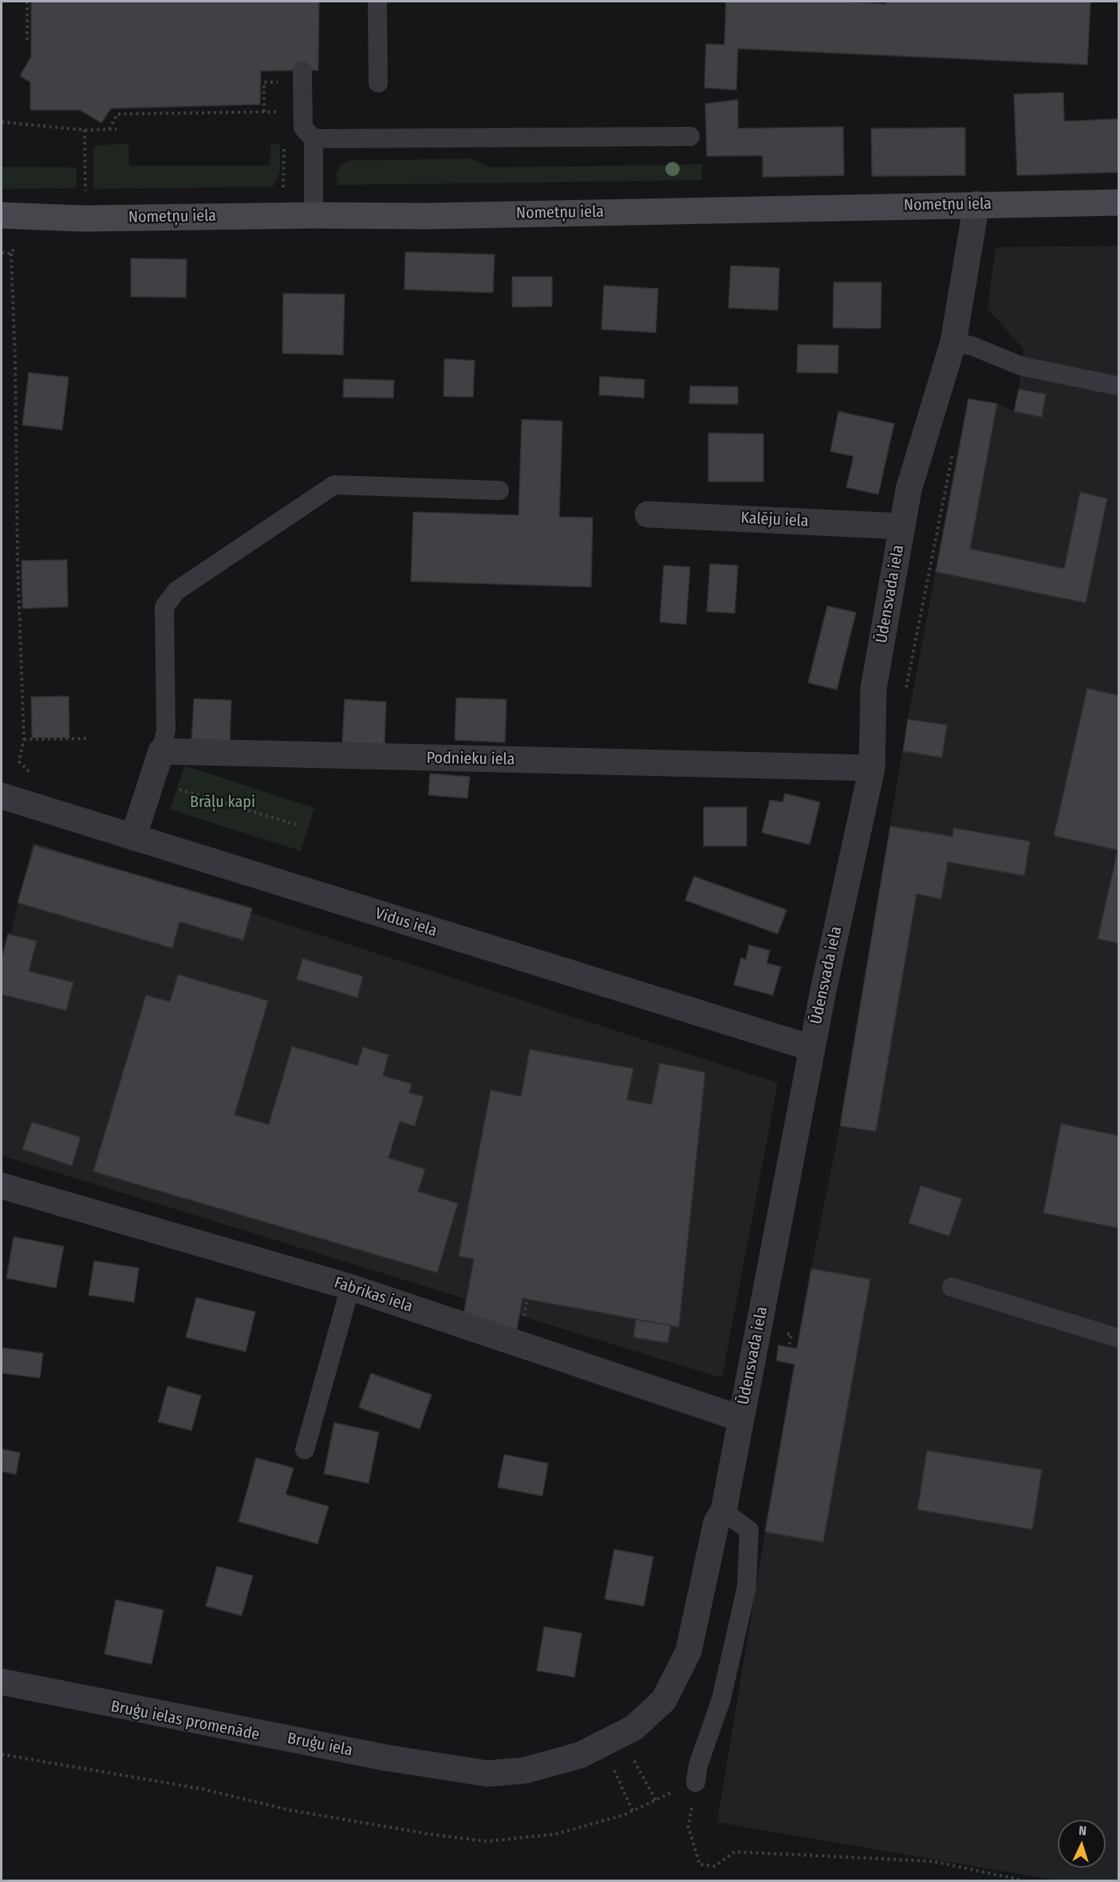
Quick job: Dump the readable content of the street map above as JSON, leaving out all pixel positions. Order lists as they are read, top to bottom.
{
  "streets": {
    "street": [
      "Nometņu iela",
      "Kalēju iela",
      "Ūdensvada iela",
      "Podnieku iela",
      "Vidus iela",
      "Fabrikas iela",
      "Bruģu iela"
    ]
  },
  "crossings": [
    ["Nometņu iela", "Ūdensvada iela"],
    ["Kalēju iela", "Ūdensvada iela"],
    ["Ūdensvada iela", "Podnieku iela"],
    ["Ūdensvada iela", "Vidus iela"],
    ["Ūdensvada iela", "Fabrikas iela"],
    ["Ūdensvada iela", "Bruģu iela"]
  ],
  "parks": ["Brāļu kapi"],
  "north": "top"
}
